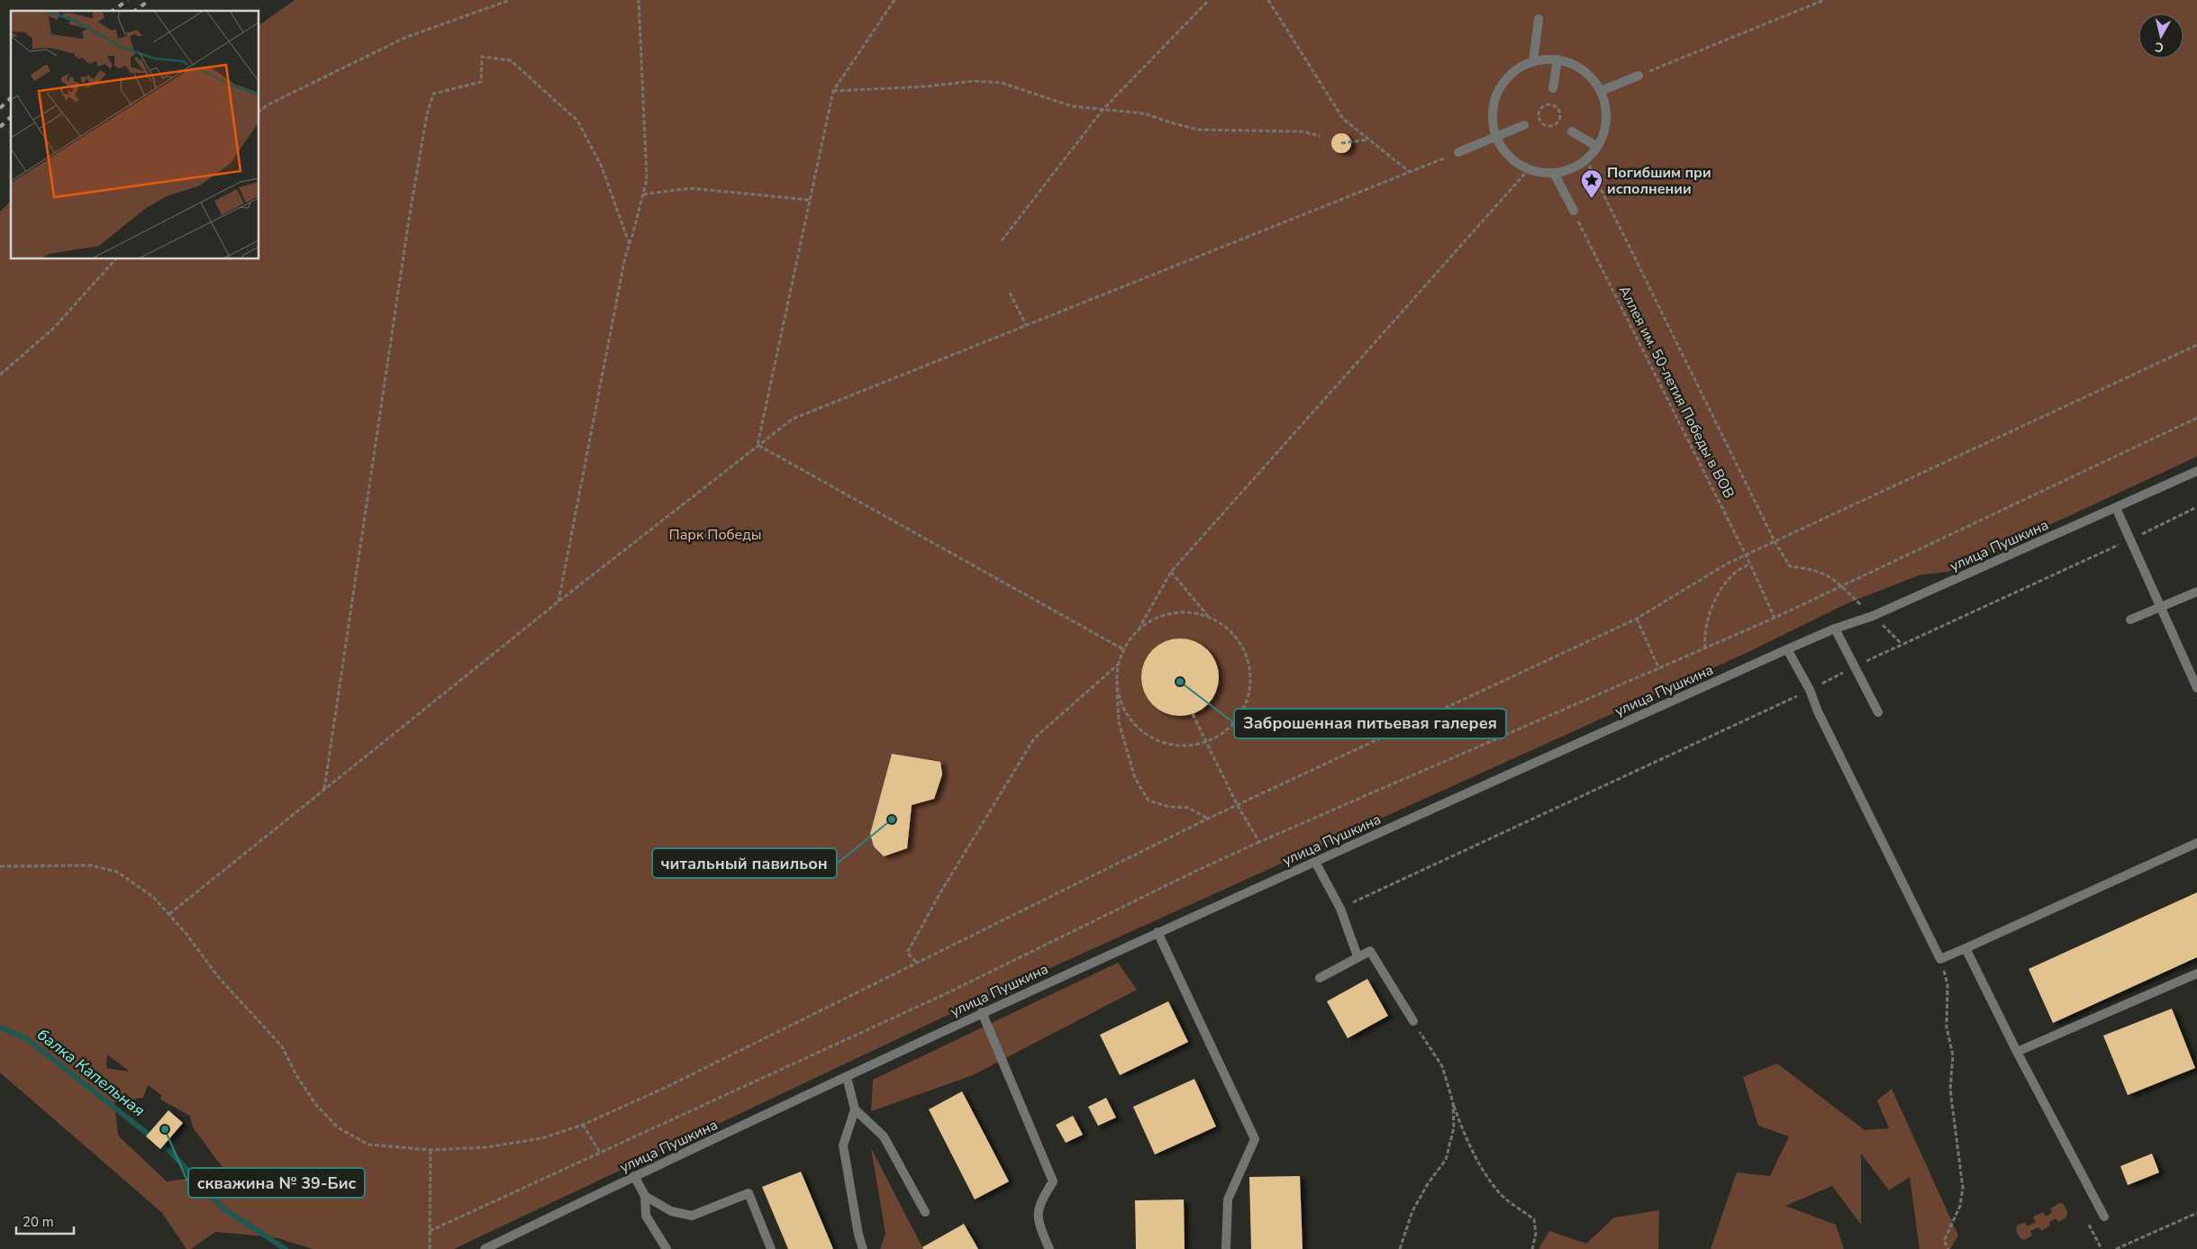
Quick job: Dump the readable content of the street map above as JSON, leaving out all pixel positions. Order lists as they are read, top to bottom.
{
  "streets": {
    "street": ["улица Пушкина"],
    "path": ["Аллея им. 50-летия Победы в ВОВ"]
  },
  "water": ["балка Капельная"],
  "parks": ["Парк Победы"],
  "places": {
    "place": ["Погибшим при исполнении"],
    "other": ["Заброшенная питьевая галерея", "читальный павильон", "скважина № 39-Бис"]
  },
  "scale_bar": "20 m",
  "north": "bottom"
}
